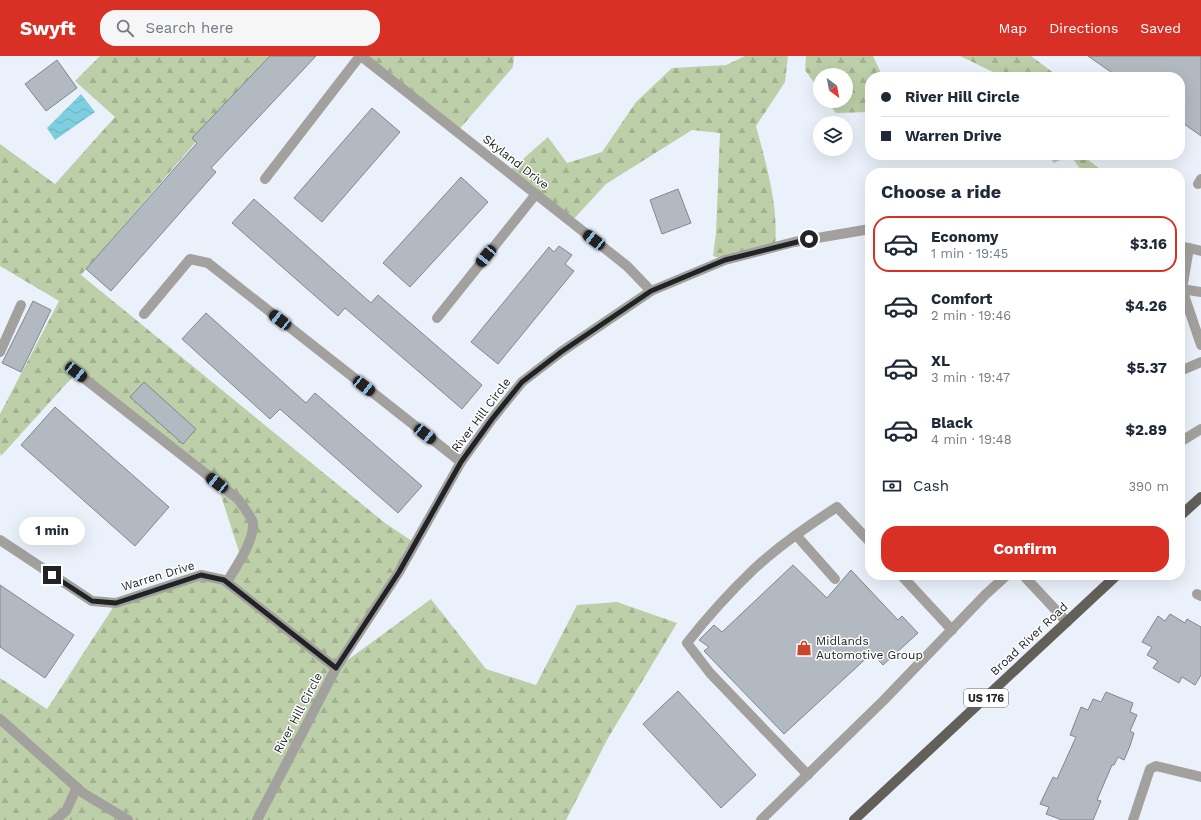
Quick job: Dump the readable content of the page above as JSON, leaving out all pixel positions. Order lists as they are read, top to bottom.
{
  "streets": {
    "main road": ["Broad River Road", "US 176"],
    "street": ["Skyland Drive", "River Hill Circle", "Warren Drive"]
  },
  "crossings": [
    ["Skyland Drive", "River Hill Circle"],
    ["River Hill Circle", "Warren Drive"]
  ],
  "places": {
    "shop": ["Midlands Automotive Group"]
  },
  "north": "bottom right",
  "page": {
    "header": "Swyft",
    "search": "Search here",
    "nav": ["Map", "Directions", "Saved"],
    "banner": ["River Hill Circle", "Warren Drive"],
    "heading": "Choose a ride",
    "list": [
      {
        "name": "Economy",
        "note": "1 min · 19:45",
        "value": "$3.16"
      },
      {
        "name": "Comfort",
        "note": "2 min · 19:46",
        "value": "$4.26"
      },
      {
        "name": "XL",
        "note": "3 min · 19:47",
        "value": "$5.37"
      },
      {
        "name": "Black",
        "note": "4 min · 19:48",
        "value": "$2.89"
      }
    ],
    "pay": ["Cash", "390 m"],
    "bubble": "1 min",
    "buttons": "Confirm"
  }
}
